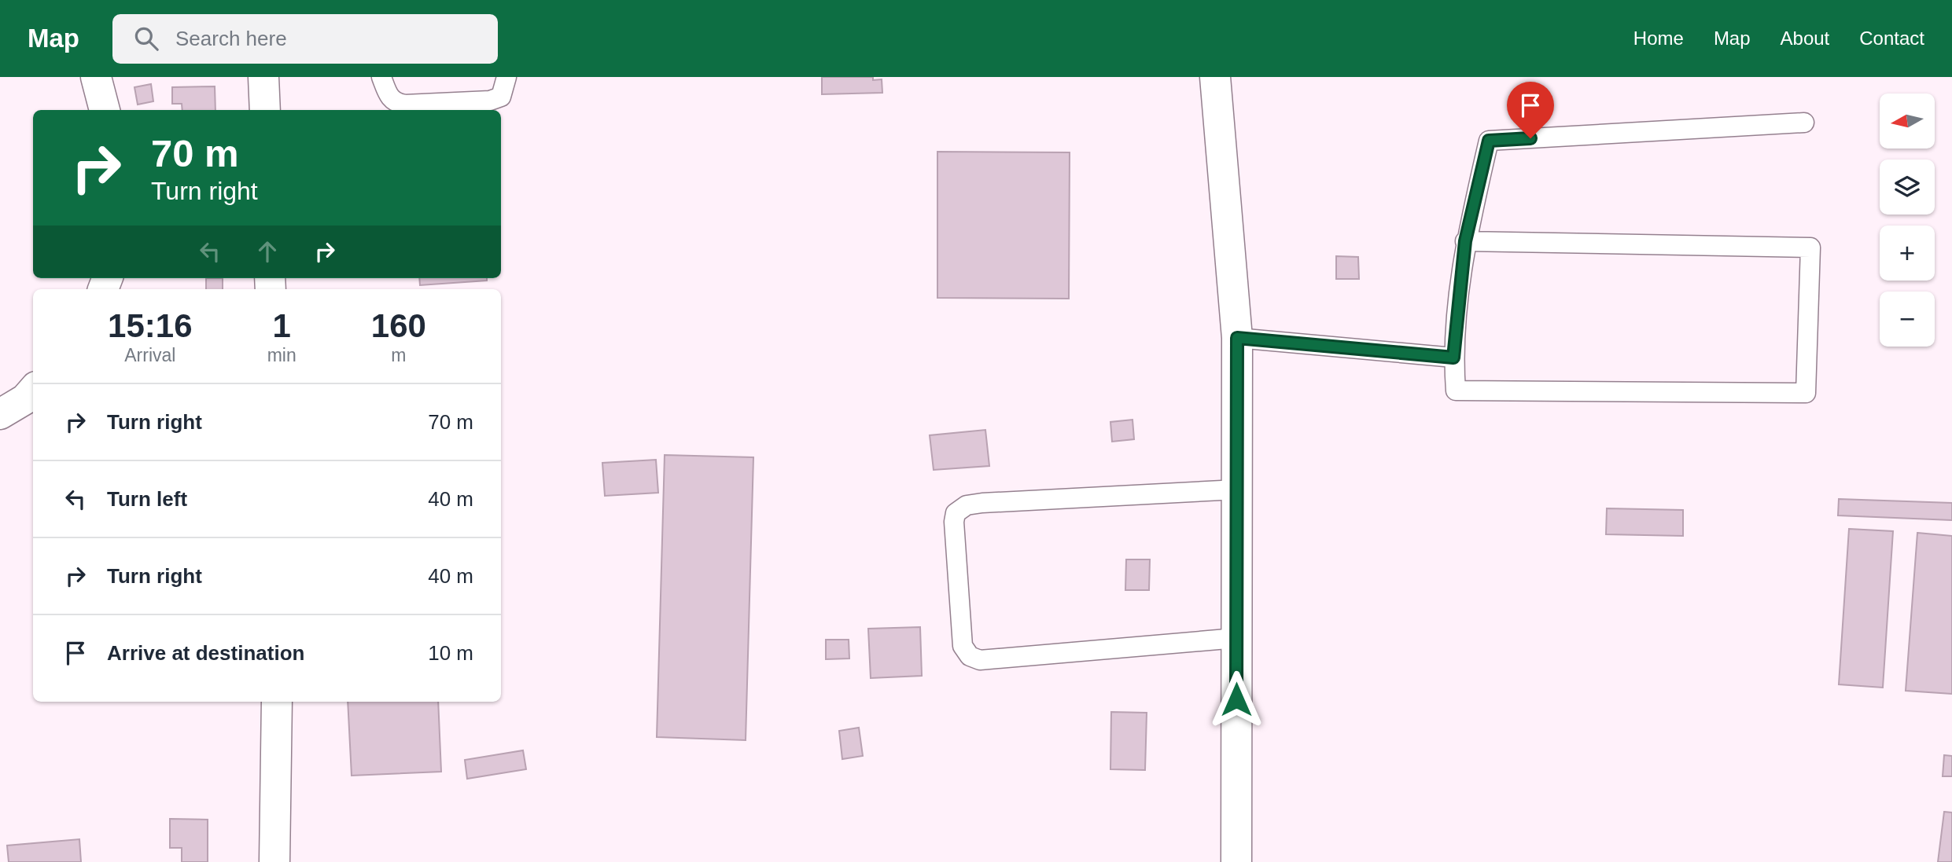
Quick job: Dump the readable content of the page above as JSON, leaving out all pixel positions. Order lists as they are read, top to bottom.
{
  "north": "left",
  "page": {
    "header": "Map",
    "search": "Search here",
    "nav": [
      "Home",
      "Map",
      "About",
      "Contact"
    ],
    "map_buttons": ["+", "−"],
    "turn": ["70 m", "Turn right"],
    "eta": [
      "15:16",
      "Arrival",
      "1",
      "min",
      "160",
      "m"
    ],
    "list": [
      {
        "name": "Turn right",
        "value": "70 m"
      },
      {
        "name": "Turn left",
        "value": "40 m"
      },
      {
        "name": "Turn right",
        "value": "40 m"
      },
      {
        "name": "Arrive at destination",
        "value": "10 m"
      }
    ]
  }
}
